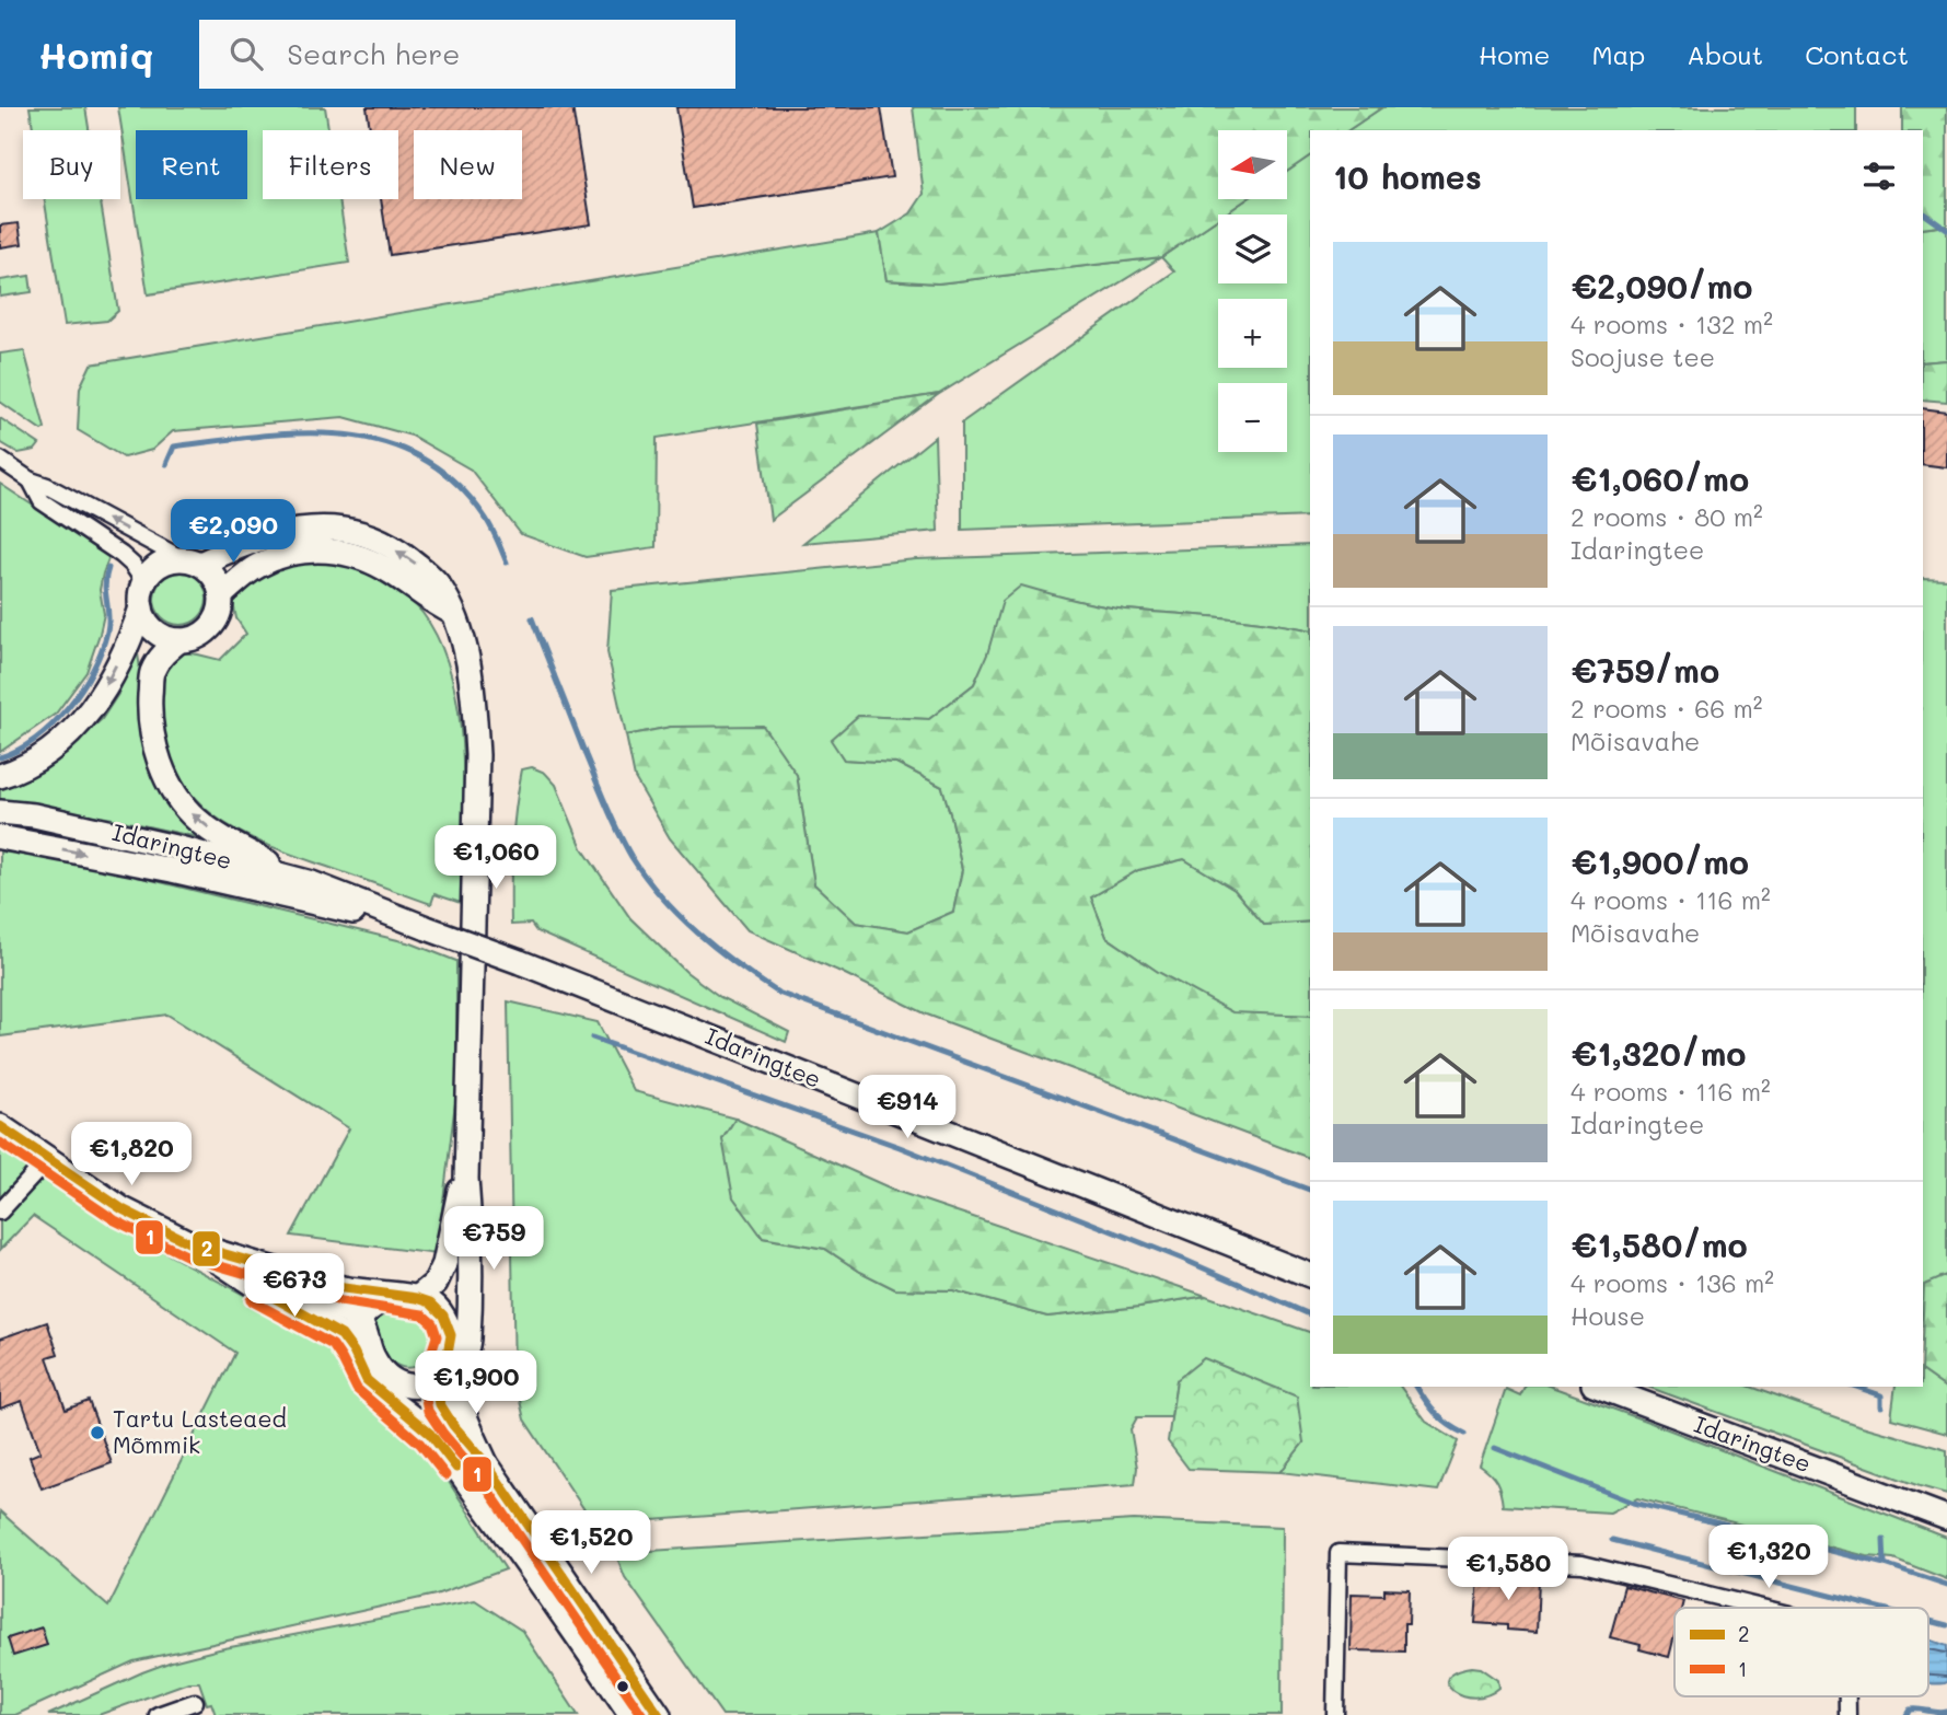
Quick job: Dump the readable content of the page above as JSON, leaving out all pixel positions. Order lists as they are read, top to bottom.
{
  "streets": {
    "street": ["Idaringtee"]
  },
  "places": ["Tartu Lasteaed Mõmmik"],
  "lines": ["transit line 2", "transit line 1"],
  "legend": ["2", "1"],
  "north": "left",
  "page": {
    "header": "Homiq",
    "search": "Search here",
    "nav": [
      "Home",
      "Map",
      "About",
      "Contact"
    ],
    "map_buttons": ["+", "−"],
    "chip": [
      "Buy",
      "Rent",
      "Filters",
      "New"
    ],
    "heading": "10 homes",
    "list": [
      {
        "name": "€2,090/mo",
        "note": "4 rooms · 132 m² · Soojuse tee"
      },
      {
        "name": "€1,060/mo",
        "note": "2 rooms · 80 m² · Idaringtee"
      },
      {
        "name": "€759/mo",
        "note": "2 rooms · 66 m² · Mõisavahe"
      },
      {
        "name": "€1,900/mo",
        "note": "4 rooms · 116 m² · Mõisavahe"
      },
      {
        "name": "€1,320/mo",
        "note": "4 rooms · 116 m² · Idaringtee"
      },
      {
        "name": "€1,580/mo",
        "note": "4 rooms · 136 m² · House"
      }
    ],
    "price": [
      "€2,090",
      "€1,060",
      "€914",
      "€1,820",
      "€759",
      "€673",
      "€1,900",
      "€1,520",
      "€1,320",
      "€1,580"
    ]
  }
}
